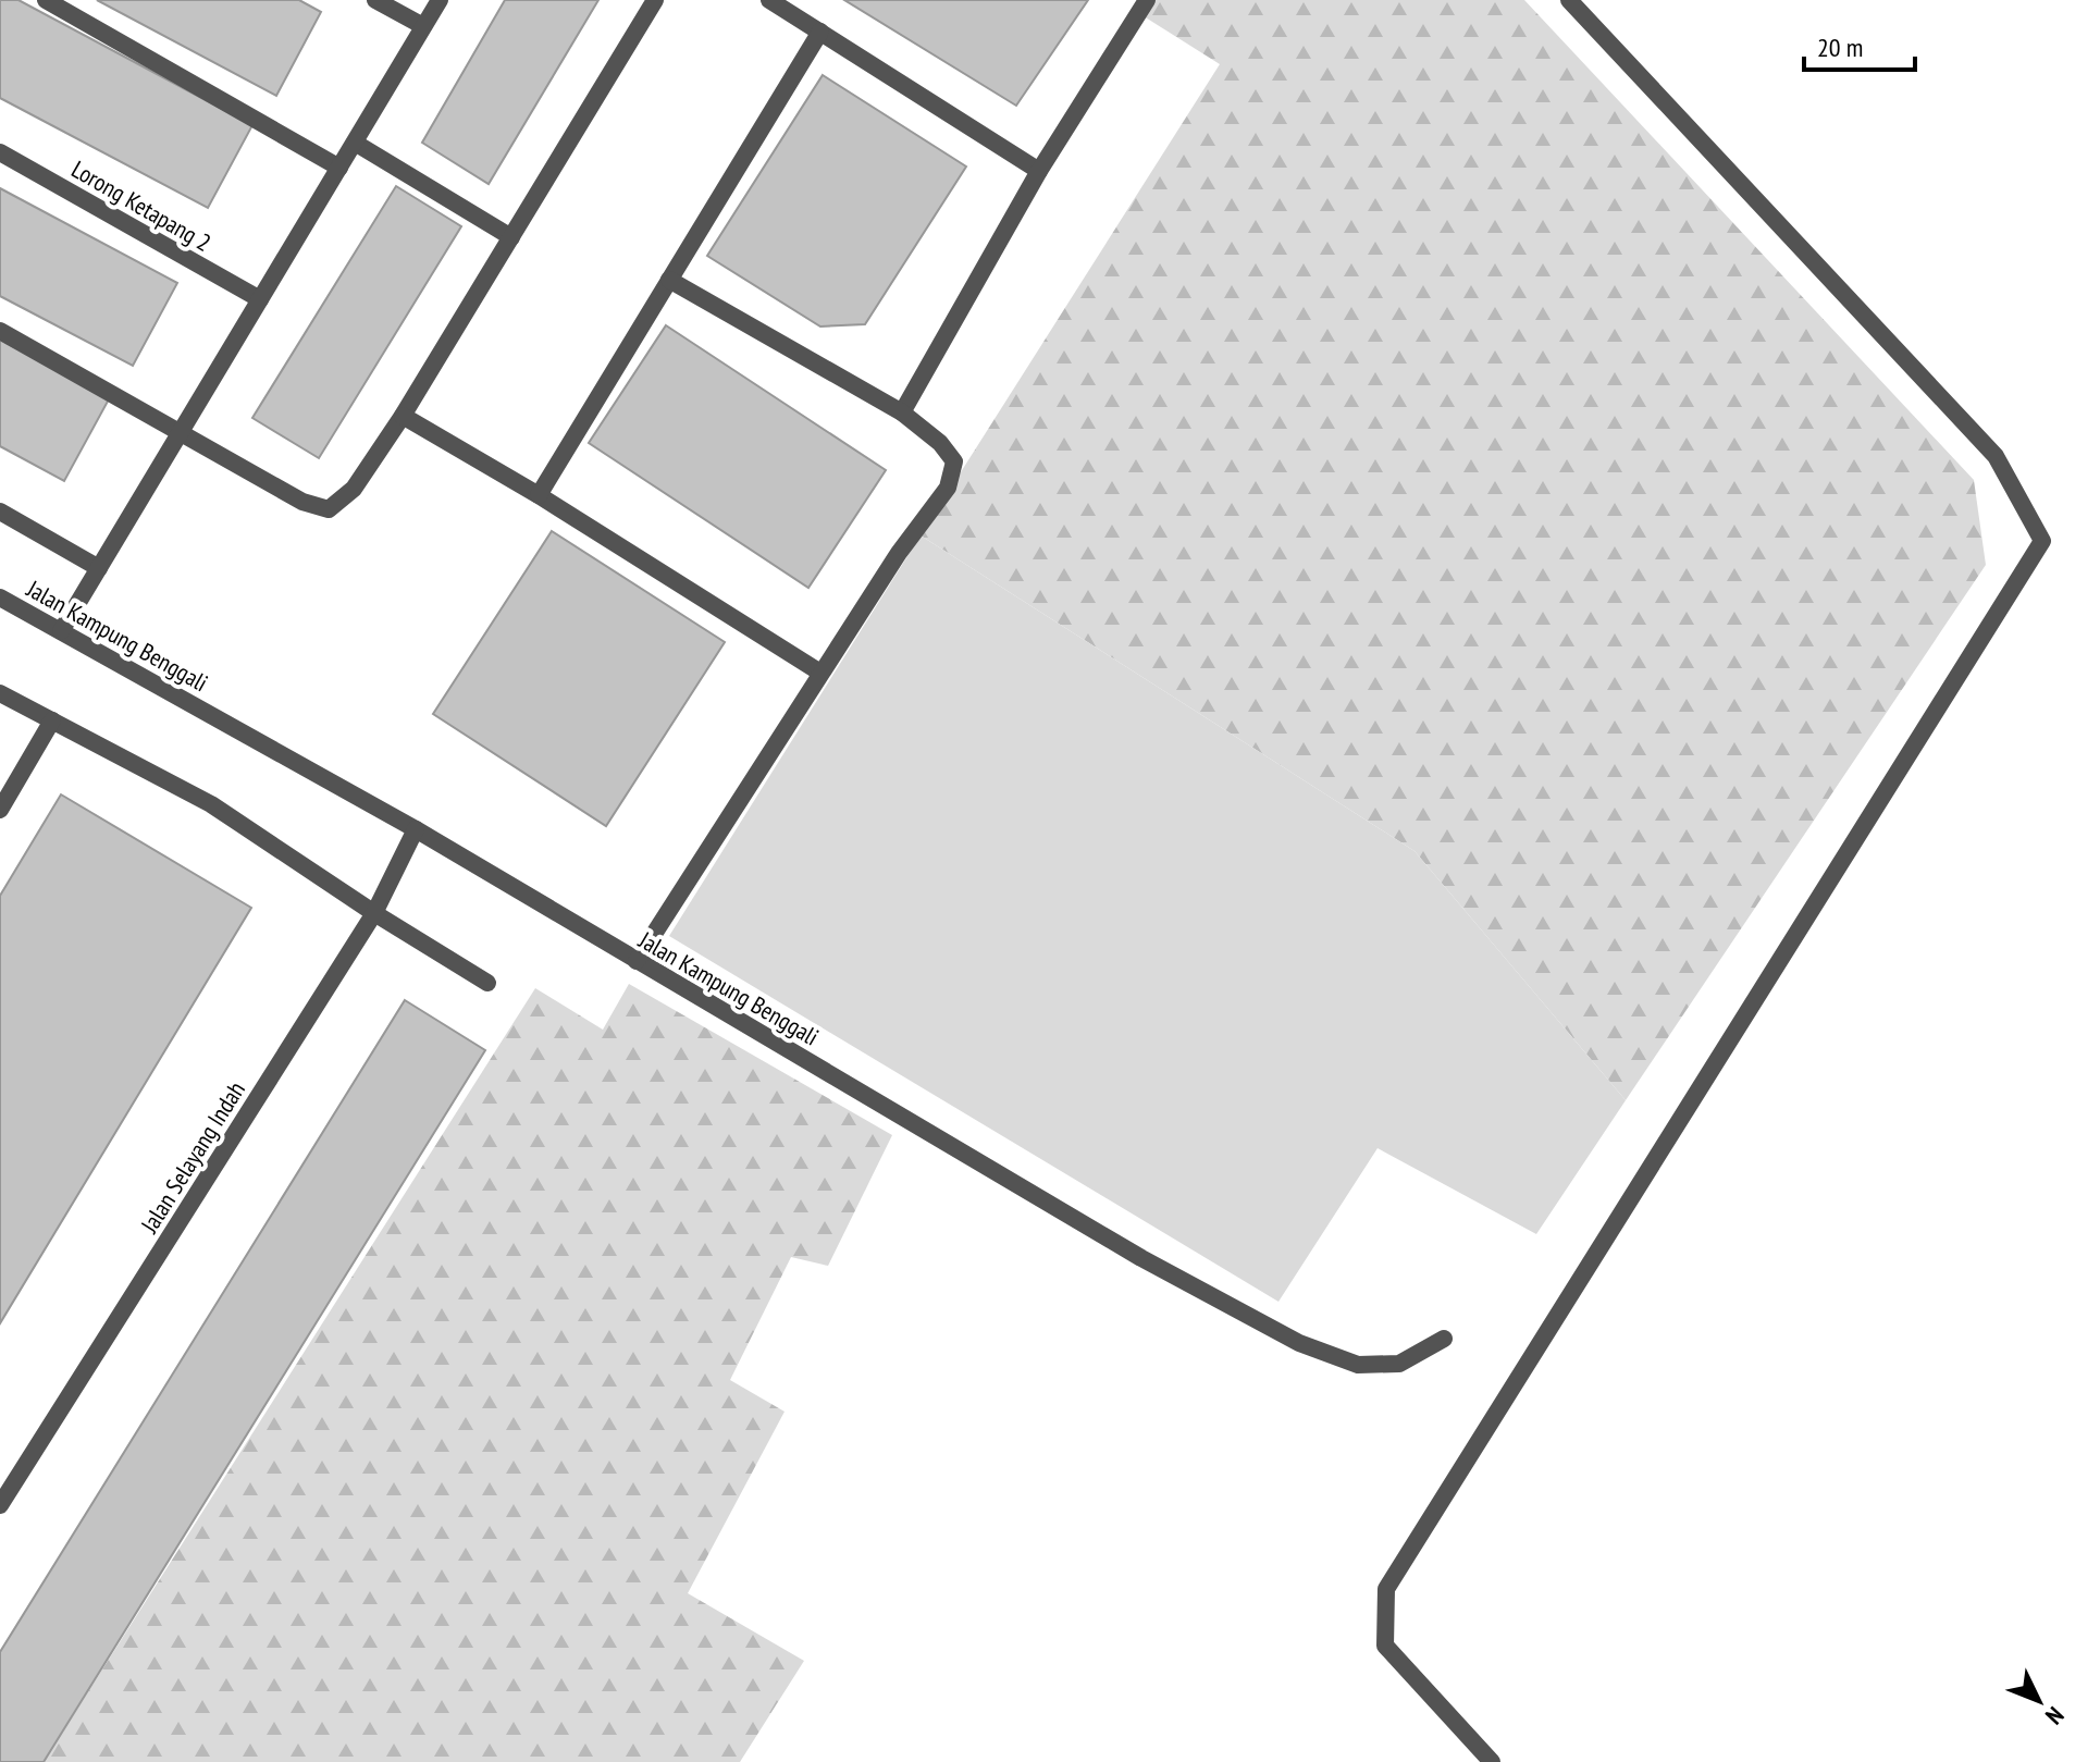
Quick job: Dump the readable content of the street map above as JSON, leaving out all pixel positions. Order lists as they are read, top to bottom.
{
  "streets": {
    "street": ["Lorong Ketapang 2", "Jalan Kampung Benggali", "Jalan Selayang Indah"]
  },
  "crossings": [
    ["Jalan Kampung Benggali", "Jalan Selayang Indah"]
  ],
  "scale_bar": "20 m",
  "north": "bottom right"
}
